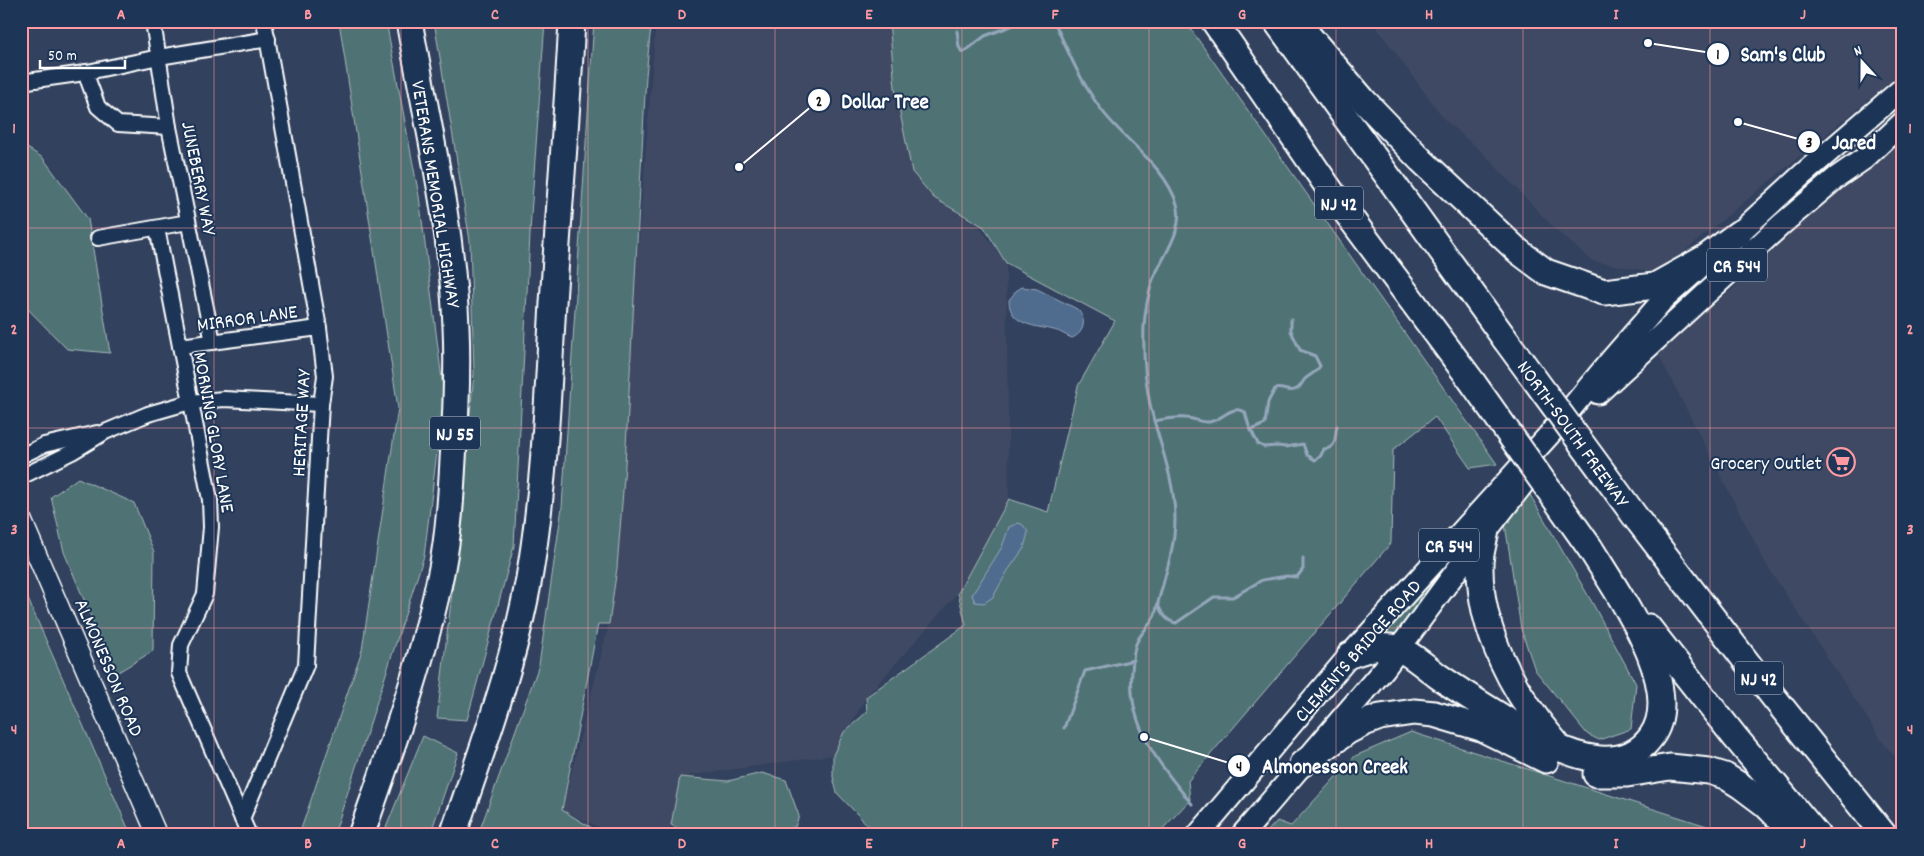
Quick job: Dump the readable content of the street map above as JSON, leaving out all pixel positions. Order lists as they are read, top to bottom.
{
  "streets": {
    "highway": [
      "VETERANS MEMORIAL HIGHWAY",
      "NJ 42",
      "NJ 55",
      "NORTH-SOUTH FREEWAY"
    ],
    "main road": ["CR 544", "CLEMENTS BRIDGE ROAD", "ALMONESSON ROAD"],
    "street": [
      "JUNEBERRY WAY",
      "MIRROR LANE",
      "HERITAGE WAY",
      "MORNING GLORY LANE"
    ]
  },
  "crossings": [
    ["JUNEBERRY WAY", "MIRROR LANE"],
    ["MIRROR LANE", "HERITAGE WAY"],
    ["MIRROR LANE", "MORNING GLORY LANE"],
    ["HERITAGE WAY", "MORNING GLORY LANE"]
  ],
  "places": {
    "other": [
      "Sam's Club",
      "Jared",
      "Dollar Tree",
      "Almonesson Creek"
    ],
    "supermarket": ["Grocery Outlet"]
  },
  "scale_bar": "50 m",
  "north": "top",
  "grid": {
    "columns": [
      "A",
      "B",
      "C",
      "D",
      "E",
      "F",
      "G",
      "H",
      "I",
      "J"
    ],
    "rows": [
      "1",
      "2",
      "3",
      "4"
    ]
  }
}
